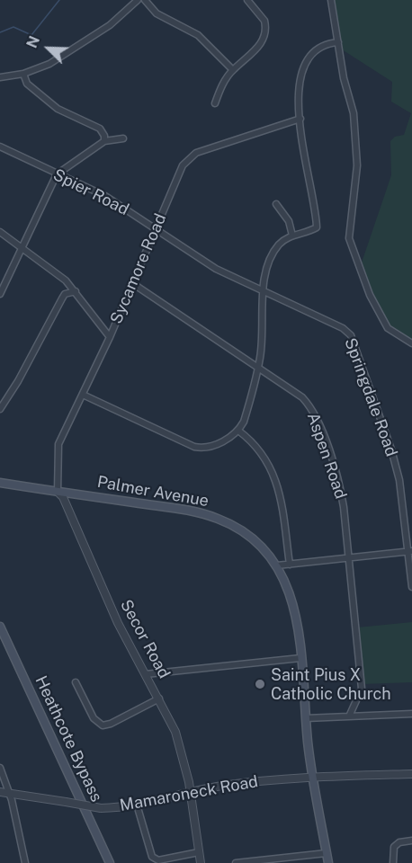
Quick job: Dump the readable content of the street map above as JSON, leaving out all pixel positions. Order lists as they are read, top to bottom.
{
  "streets": {
    "main road": ["Palmer Avenue", "Heathcote Bypass"],
    "street": [
      "Spier Road",
      "Sycamore Road",
      "Springdale Road",
      "Aspen Road",
      "Secor Road",
      "Mamaroneck Road"
    ]
  },
  "crossings": [
    ["Spier Road", "Sycamore Road"],
    ["Spier Road", "Springdale Road"],
    ["Sycamore Road", "Aspen Road"],
    ["Sycamore Road", "Palmer Avenue"],
    ["Sycamore Road", "Secor Road"],
    ["Palmer Avenue", "Secor Road"],
    ["Palmer Avenue", "Mamaroneck Road"],
    ["Secor Road", "Mamaroneck Road"]
  ],
  "places": ["Saint Pius X Catholic Church"],
  "north": "top left"
}
